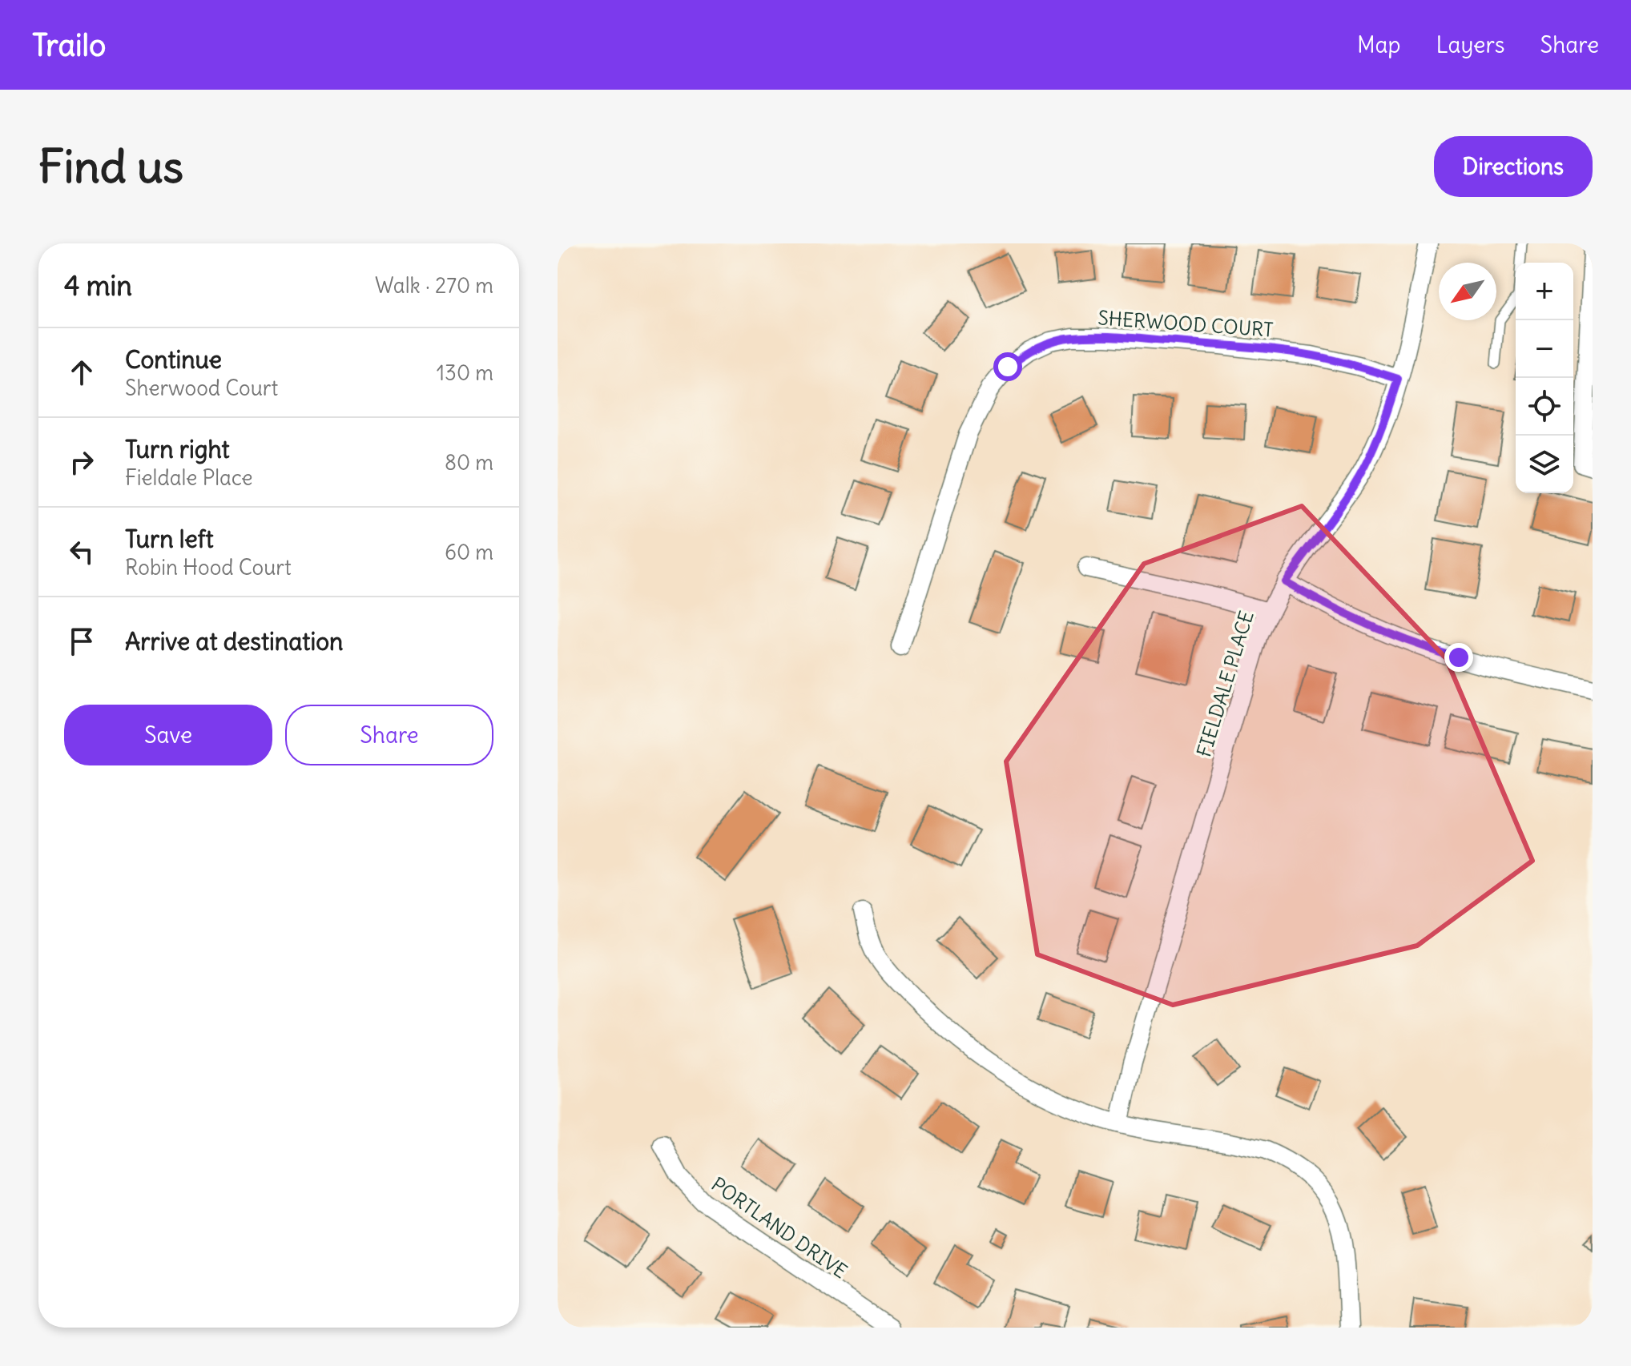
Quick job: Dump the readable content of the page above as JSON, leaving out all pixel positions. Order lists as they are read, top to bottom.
{
  "streets": {
    "street": ["SHERWOOD COURT", "FIELDALE PLACE", "PORTLAND DRIVE"]
  },
  "crossings": [
    ["SHERWOOD COURT", "FIELDALE PLACE"]
  ],
  "north": "bottom left",
  "page": {
    "header": "Trailo",
    "nav": ["Map", "Layers", "Share"],
    "buttons": [
      "Directions",
      ["Save", "Share"]
    ],
    "title": "Find us",
    "heading": ["4 min", "Walk · 270 m"],
    "map_buttons": ["+", "−"],
    "list": [
      ["Continue", "Sherwood Court", "130 m"],
      ["Turn right", "Fieldale Place", "80 m"],
      ["Turn left", "Robin Hood Court", "60 m"],
      "Arrive at destination"
    ]
  }
}
